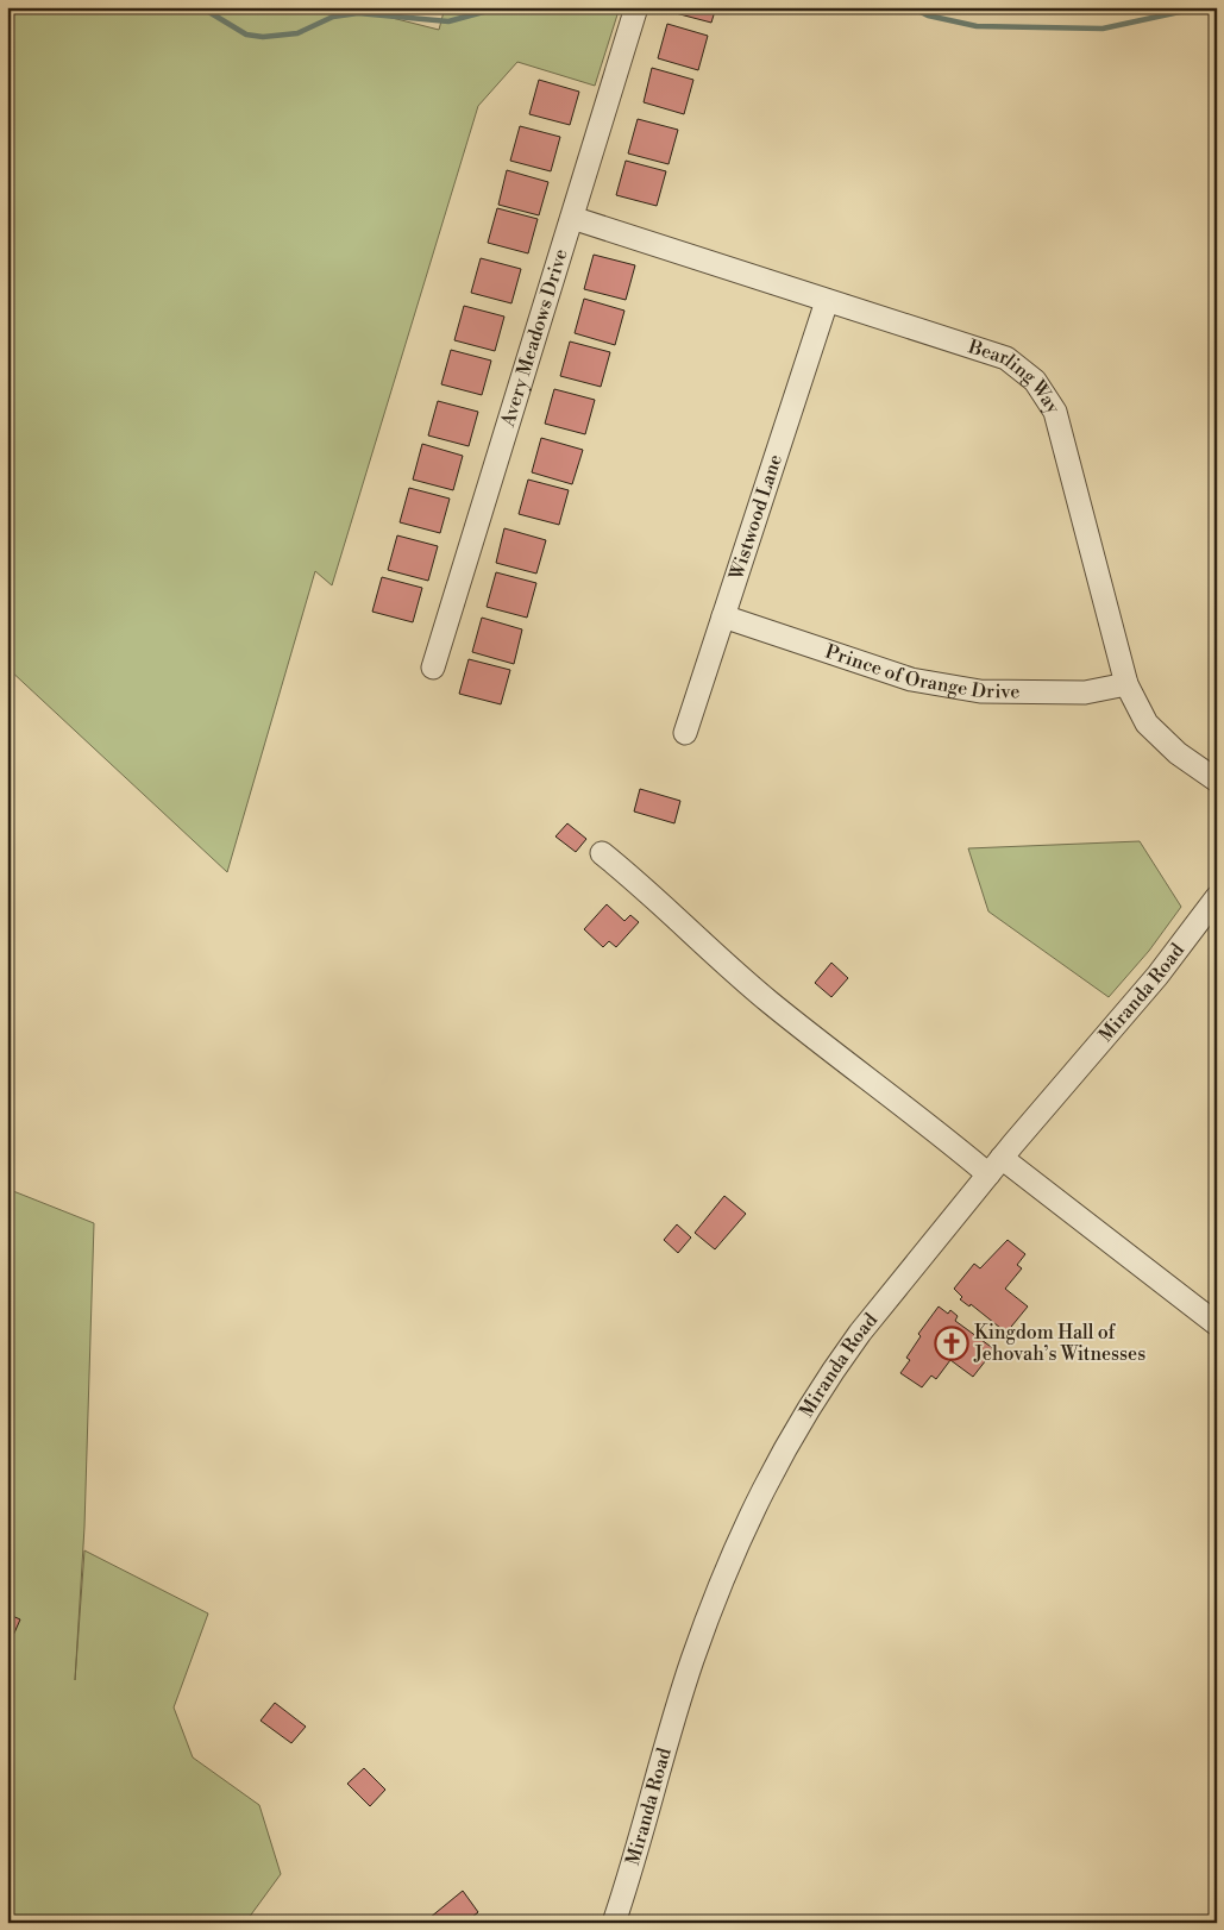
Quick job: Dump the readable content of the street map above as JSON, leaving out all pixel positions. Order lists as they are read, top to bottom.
{
  "streets": {
    "street": [
      "Avery Meadows Drive",
      "Bearling Way",
      "Wistwood Lane",
      "Prince of Orange Drive",
      "Miranda Road"
    ]
  },
  "crossings": [
    ["Avery Meadows Drive", "Bearling Way"],
    ["Bearling Way", "Wistwood Lane"],
    ["Bearling Way", "Prince of Orange Drive"],
    ["Wistwood Lane", "Prince of Orange Drive"]
  ],
  "places": {
    "church": ["Kingdom Hall of Jehovah’s Witnesses"]
  }
}
